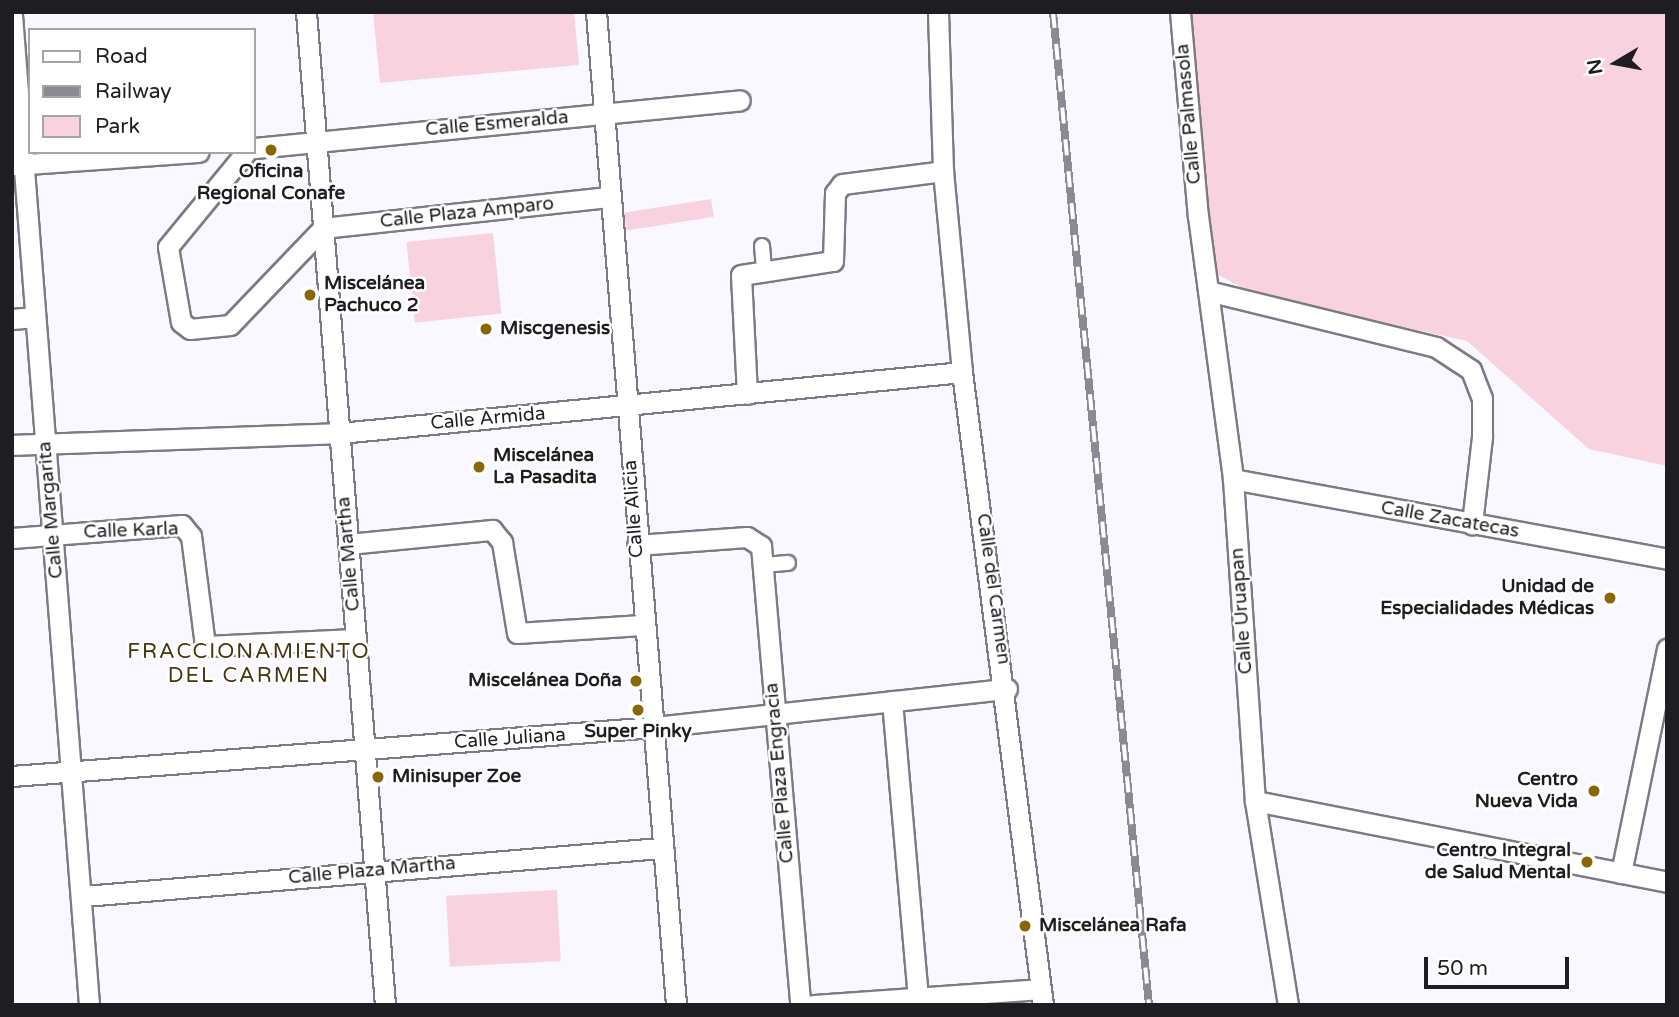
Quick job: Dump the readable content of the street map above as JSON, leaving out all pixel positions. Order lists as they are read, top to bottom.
{
  "streets": {
    "street": [
      "Calle Palmasola",
      "Calle Esmeralda",
      "Calle Plaza Amparo",
      "Calle Armida",
      "Calle Alicia",
      "Calle Margarita",
      "Calle Zacatecas",
      "Calle Karla",
      "Calle Martha",
      "Calle del Carmen",
      "Calle Uruapan",
      "Calle Juliana",
      "Calle Plaza Engracia",
      "Calle Plaza Martha"
    ]
  },
  "crossings": [
    ["Calle Palmasola", "Calle Uruapan"],
    ["Calle Esmeralda", "Calle Alicia"],
    ["Calle Esmeralda", "Calle Martha"],
    ["Calle Plaza Amparo", "Calle Alicia"],
    ["Calle Plaza Amparo", "Calle Martha"],
    ["Calle Armida", "Calle Alicia"],
    ["Calle Armida", "Calle Margarita"],
    ["Calle Armida", "Calle Martha"],
    ["Calle Armida", "Calle del Carmen"],
    ["Calle Alicia", "Calle Juliana"],
    ["Calle Alicia", "Calle Plaza Engracia"],
    ["Calle Alicia", "Calle Plaza Martha"],
    ["Calle Margarita", "Calle Karla"],
    ["Calle Margarita", "Calle Juliana"],
    ["Calle Margarita", "Calle Plaza Martha"],
    ["Calle Zacatecas", "Calle Uruapan"],
    ["Calle Karla", "Calle Martha"],
    ["Calle Martha", "Calle Juliana"],
    ["Calle Martha", "Calle Plaza Martha"],
    ["Calle del Carmen", "Calle Juliana"],
    ["Calle Juliana", "Calle Plaza Engracia"]
  ],
  "districts": ["FRACCIONAMIENTO DEL CARMEN"],
  "places": [
    "Oficina Regional Conafe",
    "Miscelánea Pachuco 2",
    "Miscgenesis",
    "Miscelánea La Pasadita",
    "Unidad de Especialidades Médicas",
    "Miscelánea Doña",
    "Super Pinky",
    "Minisuper Zoe",
    "Centro Nueva Vida",
    "Centro Integral de Salud Mental",
    "Miscelánea Rafa"
  ],
  "legend": ["Road", "Railway", "Park"],
  "scale_bar": "50 m",
  "north": "left"
}
